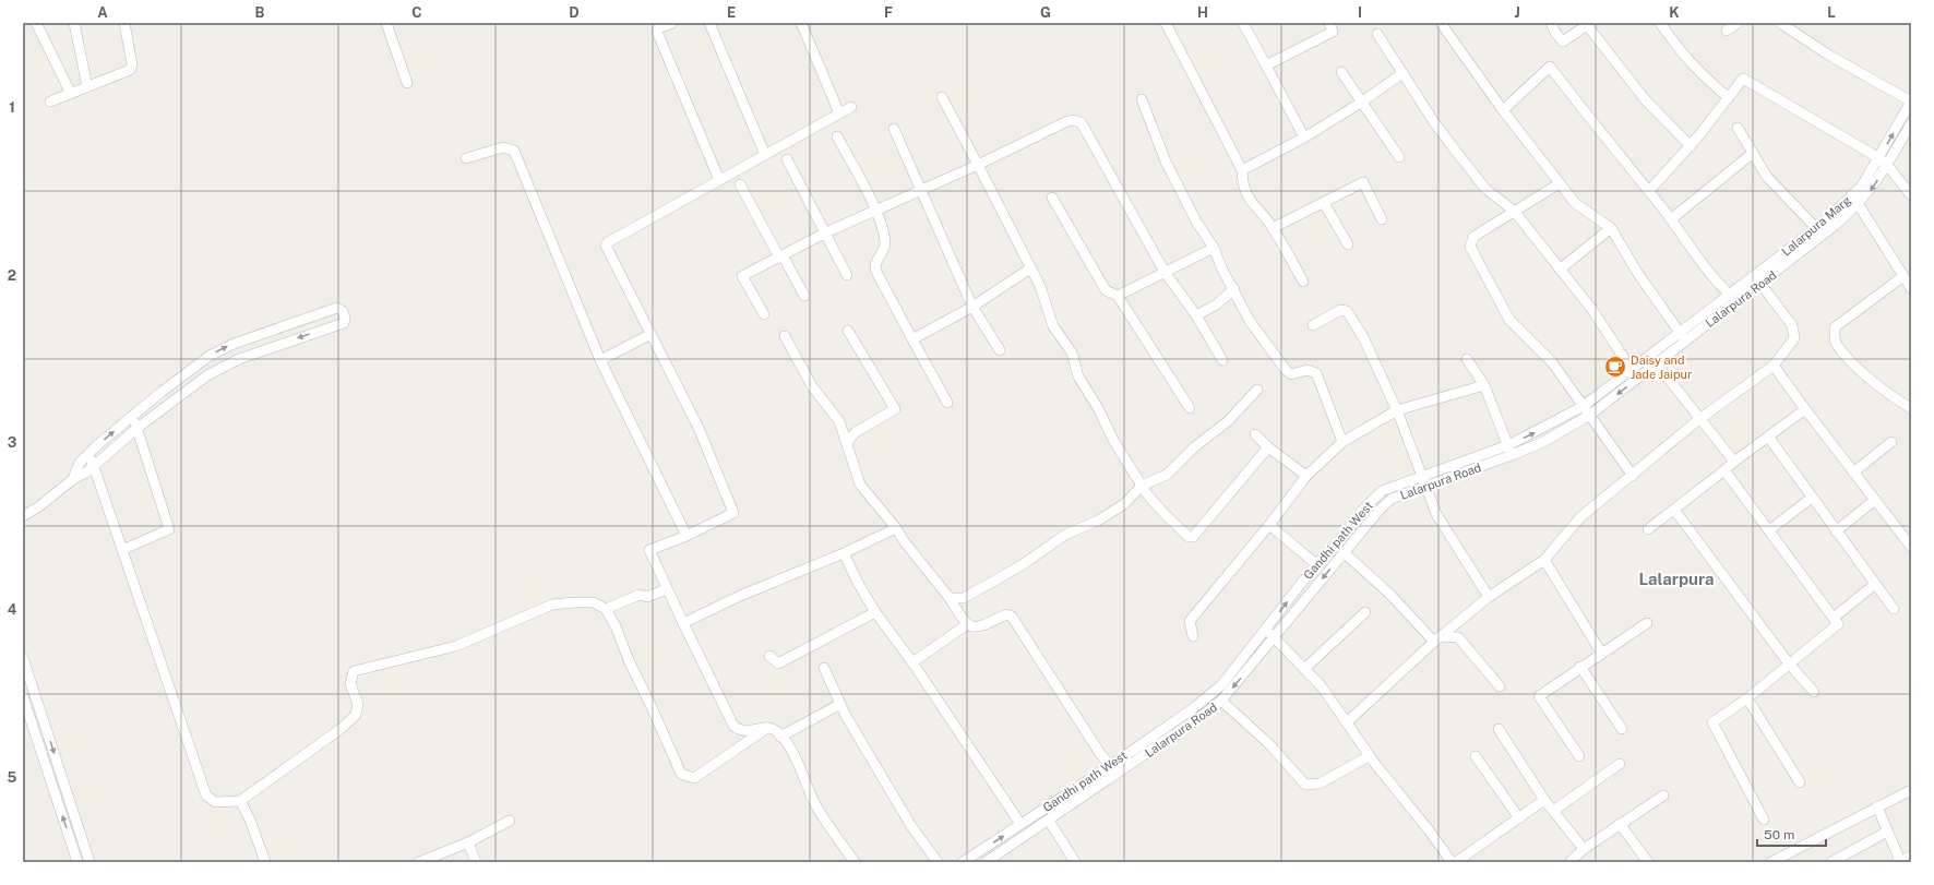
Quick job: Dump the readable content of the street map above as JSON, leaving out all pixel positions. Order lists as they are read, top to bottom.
{
  "streets": {
    "street": ["Lalarpura Marg", "Lalarpura Road", "Gandhi path West"]
  },
  "crossings": [
    ["Lalarpura Marg", "Lalarpura Road"],
    ["Lalarpura Marg", "Gandhi path West"],
    ["Lalarpura Road", "Gandhi path West"]
  ],
  "districts": ["Lalarpura"],
  "places": {
    "cafe": ["Daisy and Jade Jaipur"]
  },
  "scale_bar": "50 m",
  "grid": {
    "columns": [
      "A",
      "B",
      "C",
      "D",
      "E",
      "F",
      "G",
      "H",
      "I",
      "J",
      "K",
      "L"
    ],
    "rows": [
      "1",
      "2",
      "3",
      "4",
      "5"
    ]
  }
}
